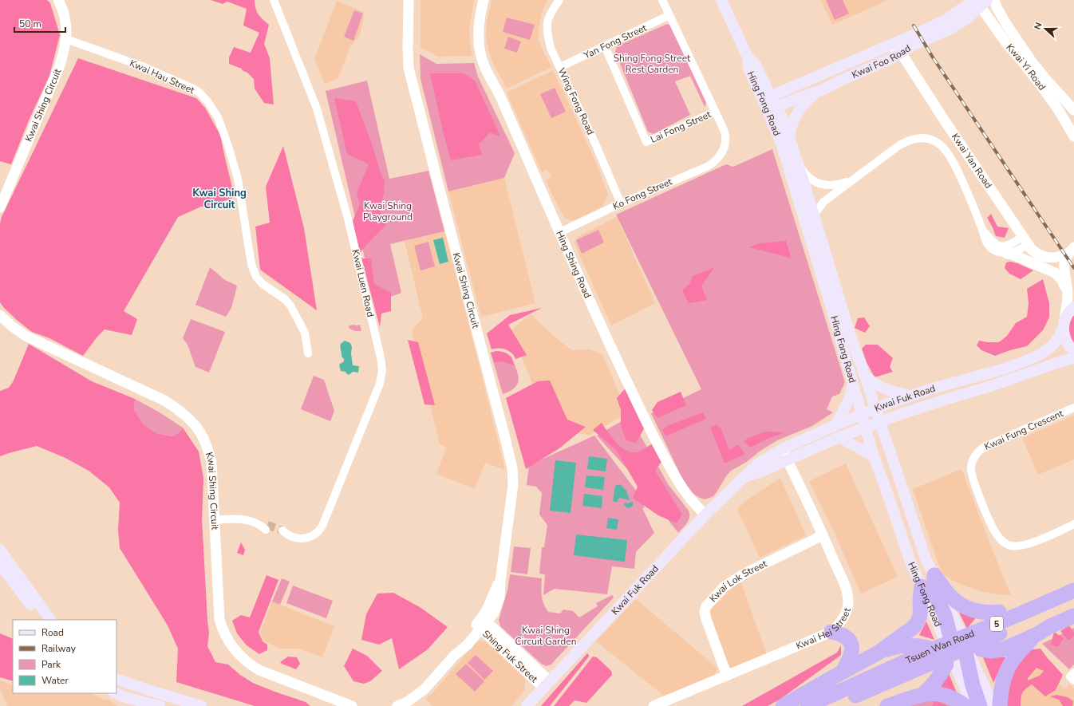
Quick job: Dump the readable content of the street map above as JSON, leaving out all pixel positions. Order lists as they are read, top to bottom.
{
  "streets": {
    "highway": ["5", "Tsuen Wan Road"],
    "main road": ["Kwai Foo Road", "Hing Fong Road", "Kwai Fuk Road"],
    "street": [
      "Yan Fong Street",
      "Kwai Yi Road",
      "Kwai Hau Street",
      "Wing Fong Road",
      "Kwai Shing Circuit",
      "Lai Fong Street",
      "Kwai Yan Road",
      "Ko Fong Street",
      "Hing Shing Road",
      "Kwai Luen Road",
      "Kwai Fung Crescent",
      "Kwai Lok Street",
      "Kwai Hei Street",
      "Shing Fuk Street"
    ]
  },
  "crossings": [
    ["Yan Fong Street", "Wing Fong Road"],
    ["Yan Fong Street", "Lai Fong Street"],
    ["Kwai Foo Road", "Kwai Yi Road"],
    ["Kwai Foo Road", "Hing Fong Road"],
    ["Kwai Foo Road", "Kwai Yan Road"],
    ["Kwai Hau Street", "Kwai Shing Circuit"],
    ["Wing Fong Road", "Ko Fong Street"],
    ["Hing Fong Road", "Kwai Fuk Road"],
    ["Kwai Shing Circuit", "Shing Fuk Street"],
    ["Lai Fong Street", "Ko Fong Street"],
    ["Ko Fong Street", "Hing Shing Road"],
    ["Hing Shing Road", "Kwai Fuk Road"],
    ["Kwai Fuk Road", "Kwai Hei Street"],
    ["Kwai Fuk Road", "Shing Fuk Street"],
    ["Kwai Lok Street", "Kwai Hei Street"]
  ],
  "districts": ["Kwai Shing Circuit"],
  "parks": ["Shing Fong Street Rest Garden", "Kwai Shing Playground", "Kwai Shing Circuit Garden"],
  "legend": [
    "Road",
    "Railway",
    "Park",
    "Water"
  ],
  "scale_bar": "50 m",
  "north": "left"
}
